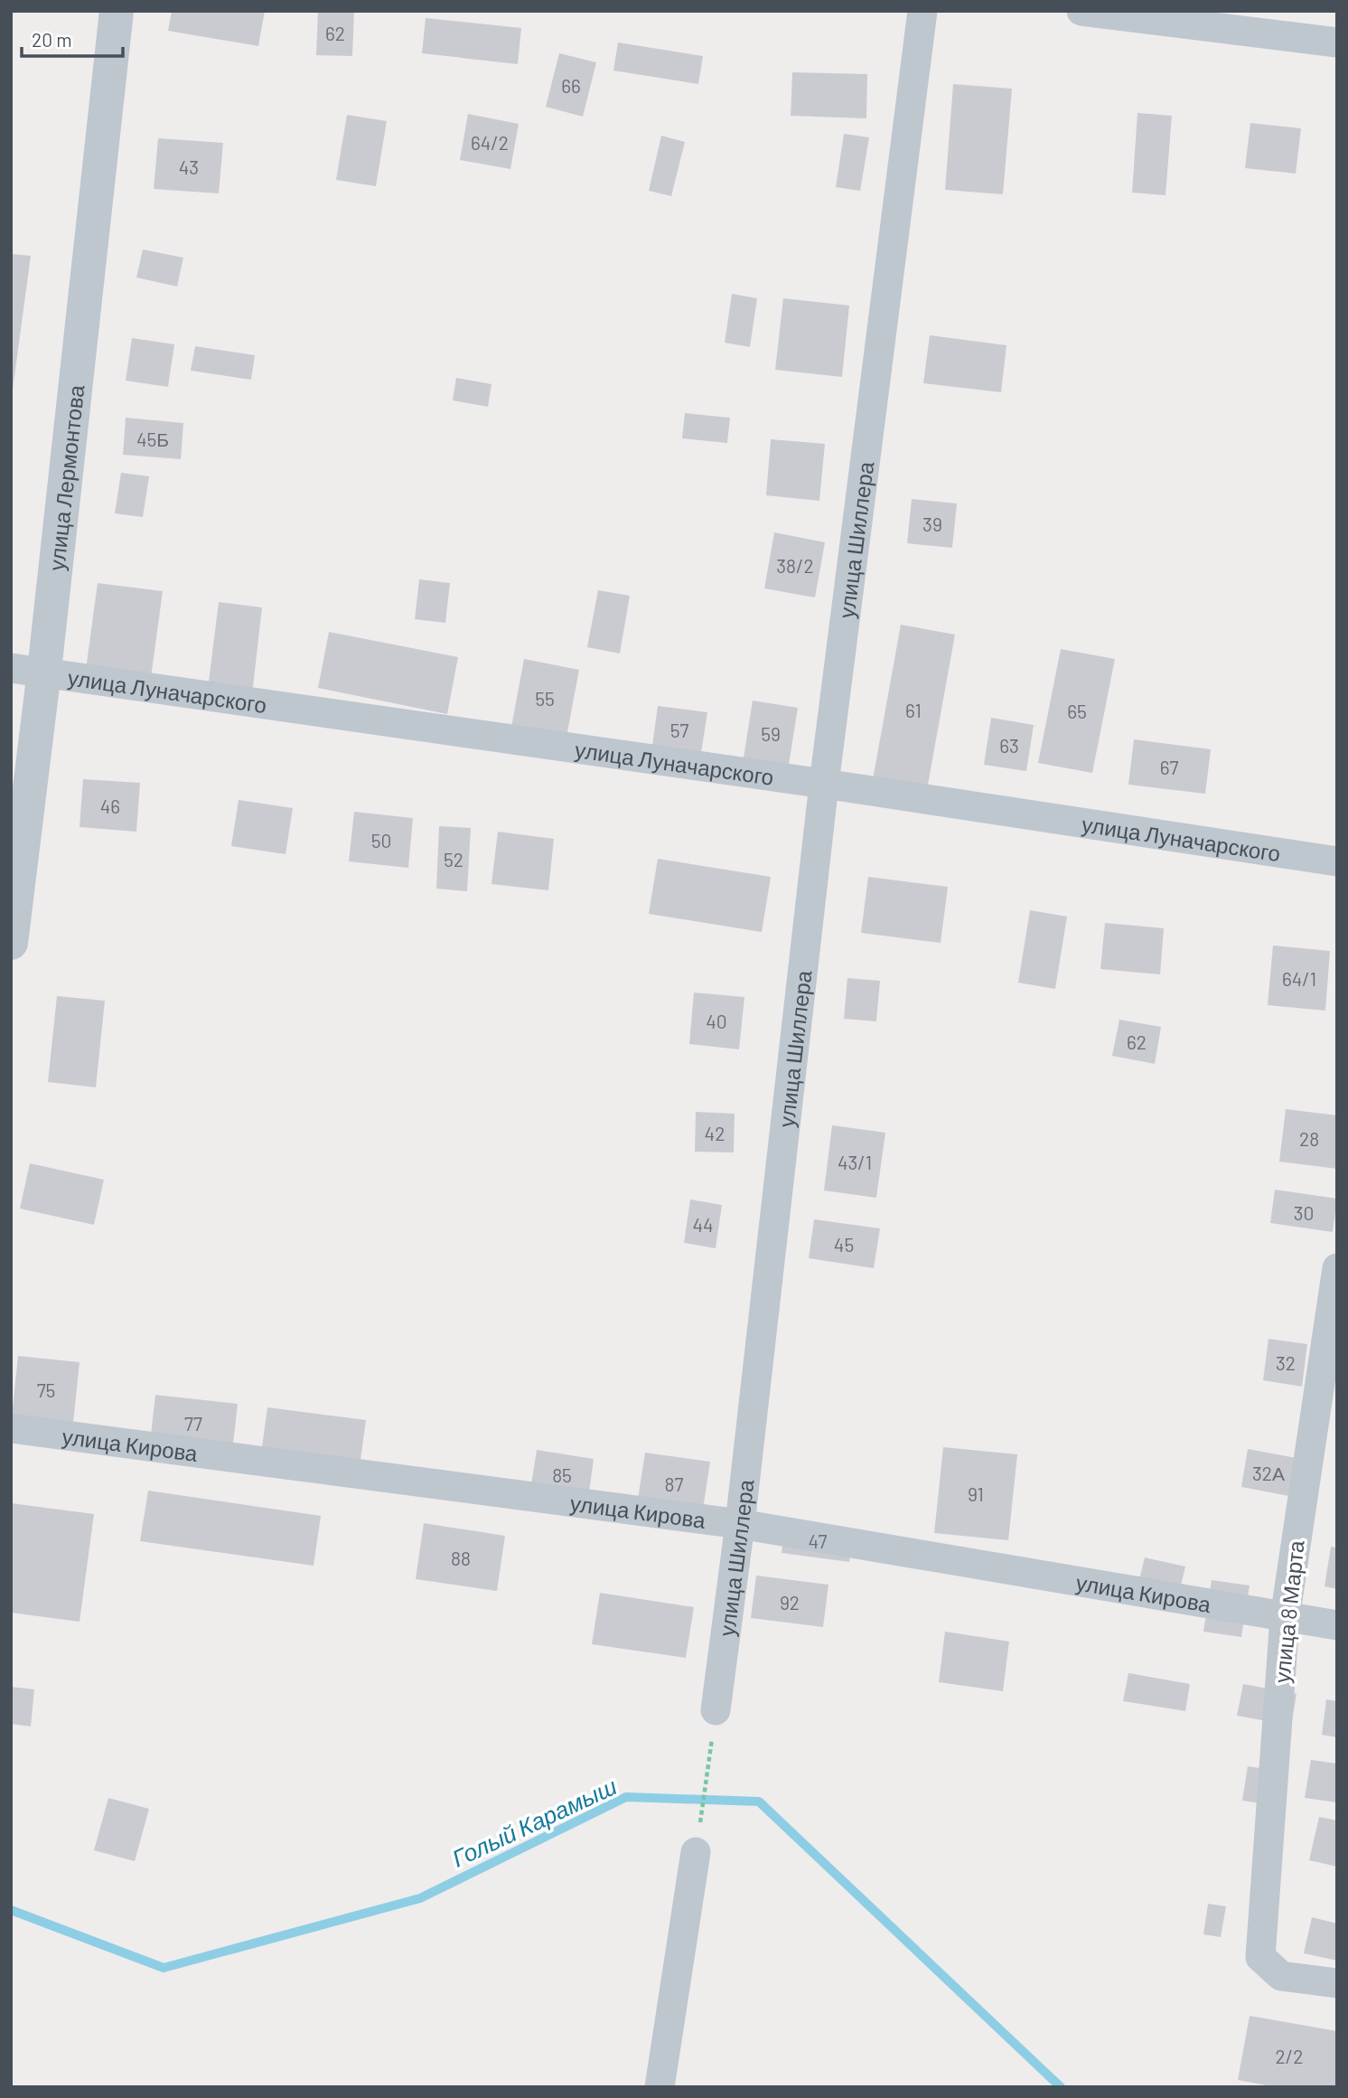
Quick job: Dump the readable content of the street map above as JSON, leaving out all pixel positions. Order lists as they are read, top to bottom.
{
  "streets": {
    "street": [
      "улица Лермонтова",
      "улица Шиллера",
      "улица Луначарского",
      "улица Кирова",
      "улица 8 Марта"
    ]
  },
  "crossings": [
    ["улица Лермонтова", "улица Луначарского"],
    ["улица Шиллера", "улица Луначарского"],
    ["улица Шиллера", "улица Кирова"],
    ["улица Кирова", "улица 8 Марта"]
  ],
  "water": ["Голый Карамыш"],
  "house_numbers": [
    "62",
    "66",
    "64/2",
    "43",
    "45Б",
    "39",
    "38/2",
    "55",
    "61",
    "65",
    "57",
    "59",
    "63",
    "67",
    "46",
    "50",
    "52",
    "64/1",
    "40",
    "62",
    "42",
    "28",
    "43/1",
    "30",
    "44",
    "45",
    "32",
    "75",
    "77",
    "32А",
    "85",
    "87",
    "91",
    "47",
    "88",
    "92",
    "2/2"
  ],
  "scale_bar": "20 m"
}
